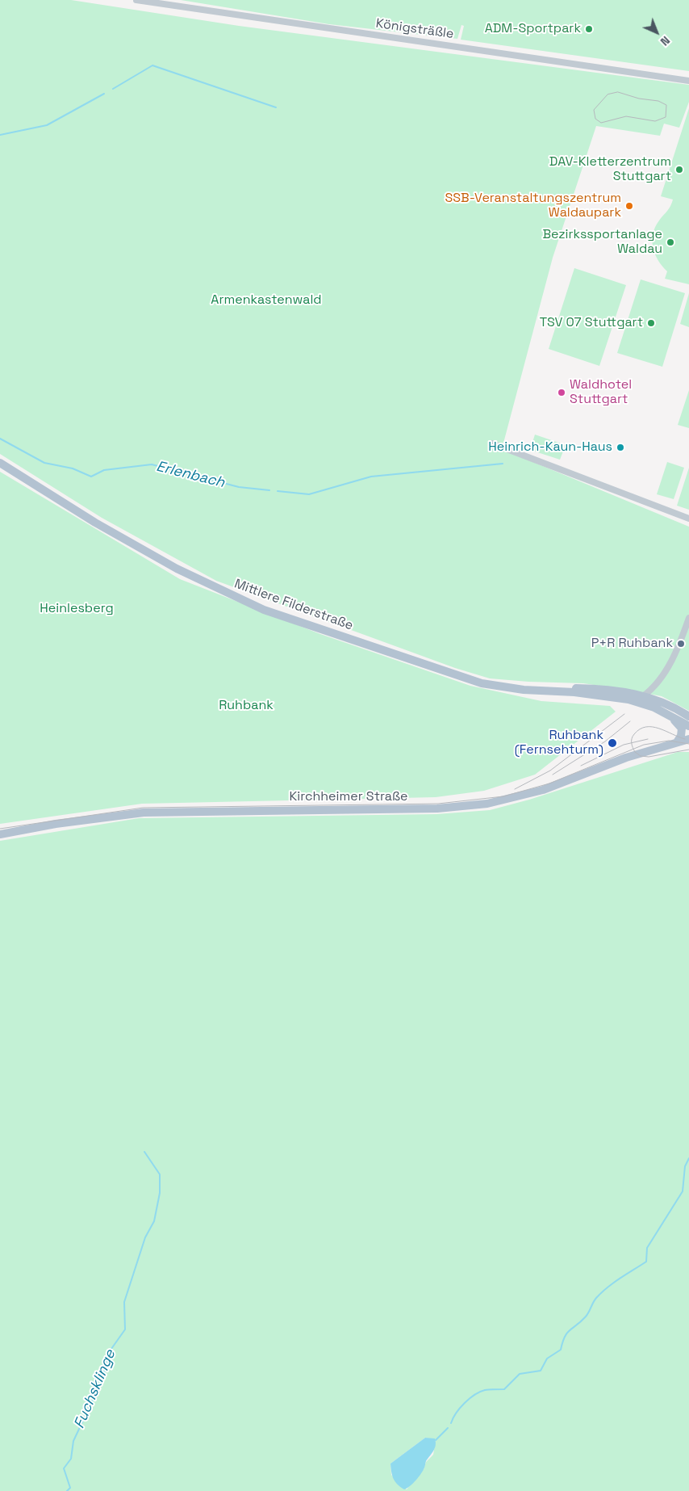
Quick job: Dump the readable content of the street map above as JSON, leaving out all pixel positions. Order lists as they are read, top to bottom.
{
  "streets": {
    "main road": ["Mittlere Filderstraße", "Kirchheimer Straße"],
    "street": ["Königsträßle"]
  },
  "water": ["Erlenbach", "Fuchsklinge"],
  "parks": ["Armenkastenwald", "Heinlesberg", "Ruhbank"],
  "places": [
    "ADM-Sportpark",
    "DAV-Kletterzentrum Stuttgart",
    "SSB-Veranstaltungszentrum Waldaupark",
    "Bezirkssportanlage Waldau",
    "TSV 07 Stuttgart",
    "Waldhotel Stuttgart",
    "Heinrich-Kaun-Haus",
    "P+R Ruhbank",
    "Ruhbank (Fernsehturm)"
  ],
  "north": "bottom right"
}
